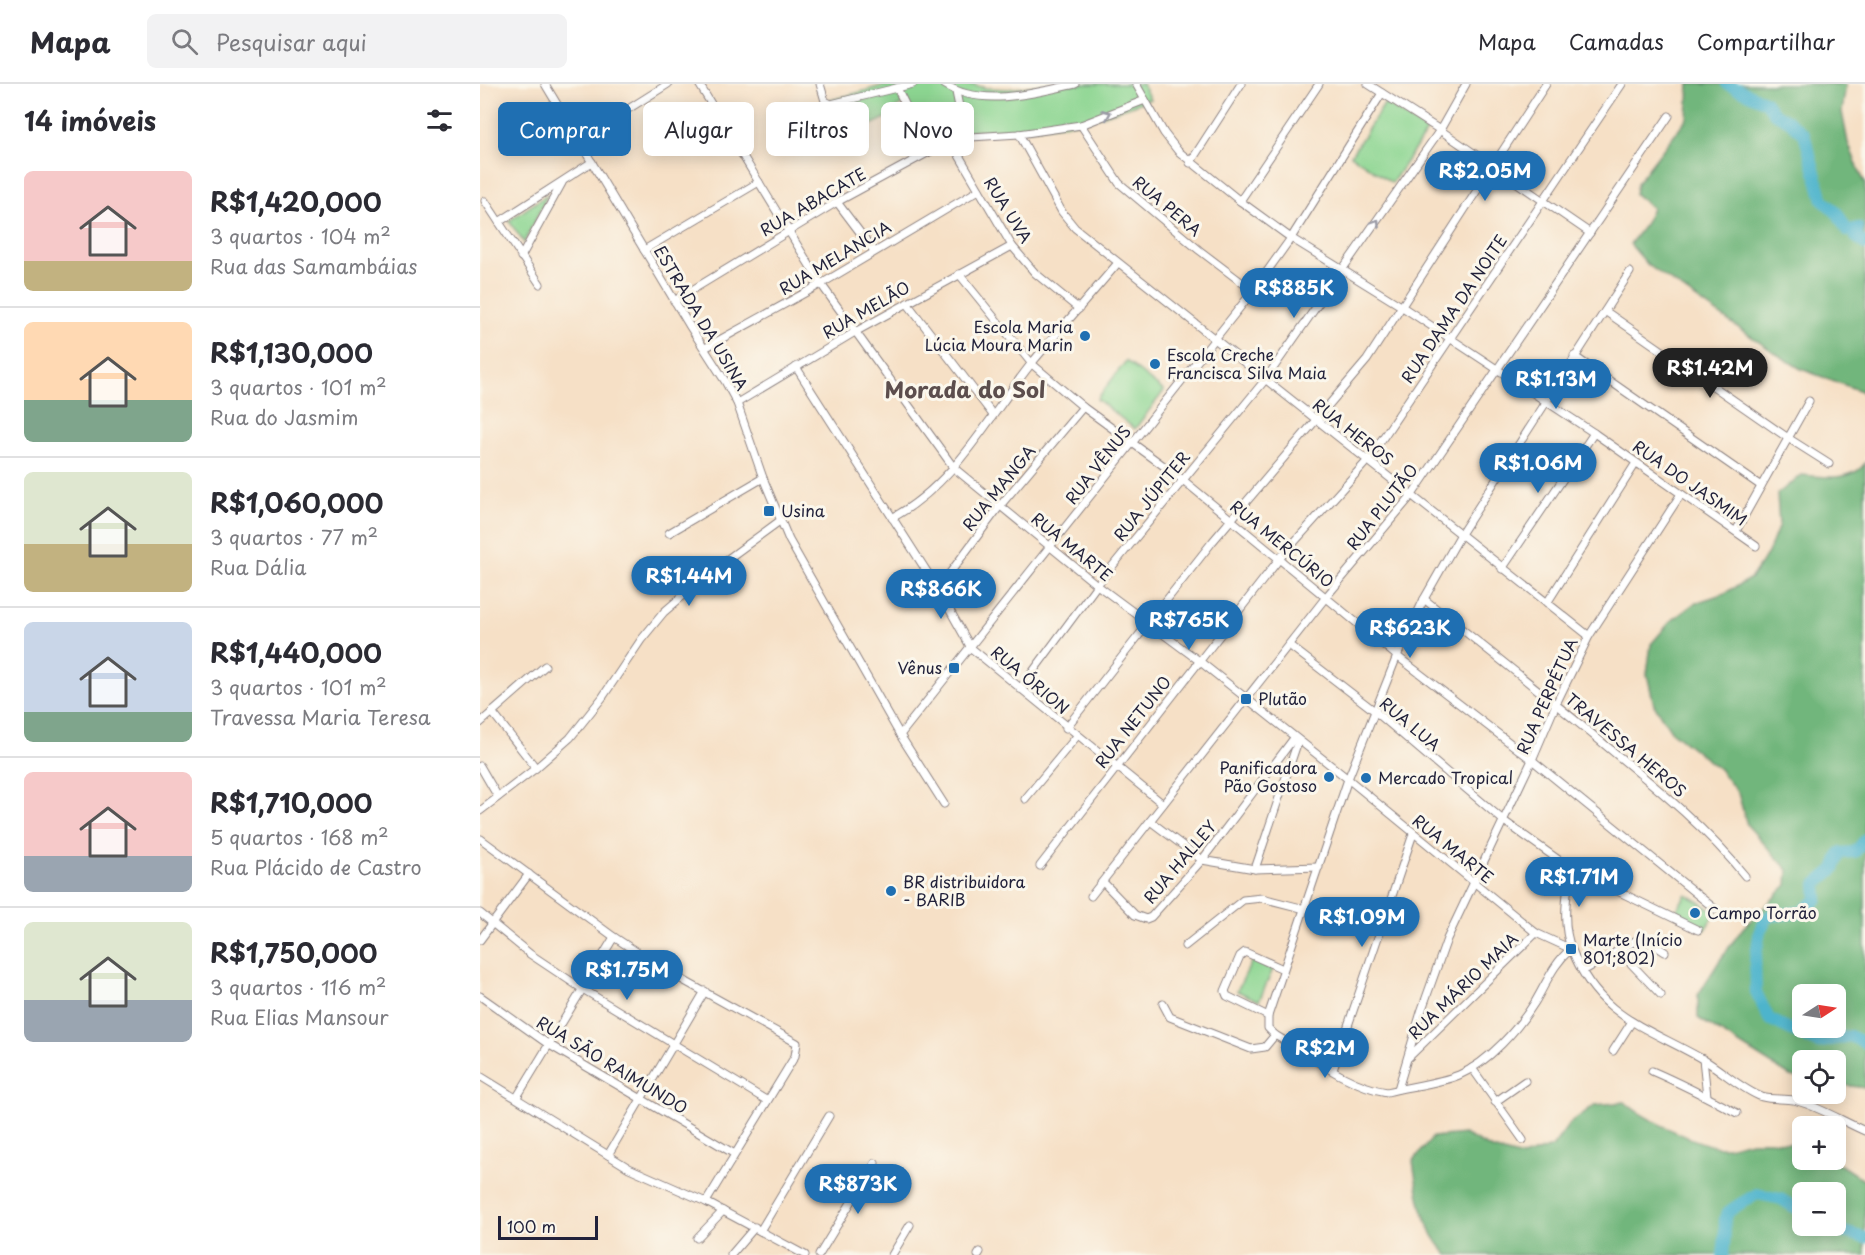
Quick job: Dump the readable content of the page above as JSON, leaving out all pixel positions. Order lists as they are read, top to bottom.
{
  "streets": {
    "street": [
      "RUA ABACATE",
      "RUA PERA",
      "RUA UVA",
      "RUA MELANCIA",
      "RUA DAMA DA NOITE",
      "RUA MELÃO",
      "ESTRADA DA USINA",
      "RUA HEROS",
      "RUA VÊNUS",
      "RUA DO JASMIM",
      "RUA MANGA",
      "RUA JÚPITER",
      "RUA PLUTÃO",
      "RUA MERCÚRIO",
      "RUA MARTE",
      "RUA ÓRION",
      "RUA PERPÉTUA",
      "RUA NETUNO",
      "RUA LUA",
      "TRAVESSA HEROS",
      "RUA HALLEY",
      "RUA MÁRIO MAIA",
      "RUA SÃO RAIMUNDO"
    ]
  },
  "crossings": [
    ["RUA ABACATE", "RUA PERA"],
    ["RUA ABACATE", "ESTRADA DA USINA"],
    ["RUA ABACATE", "RUA HEROS"],
    ["RUA ABACATE", "RUA DO JASMIM"],
    ["RUA ABACATE", "RUA MARTE"],
    ["RUA PERA", "RUA VÊNUS"],
    ["RUA UVA", "RUA MELANCIA"],
    ["RUA UVA", "RUA MELÃO"],
    ["RUA MELANCIA", "ESTRADA DA USINA"],
    ["RUA MELANCIA", "RUA MARTE"],
    ["RUA DAMA DA NOITE", "RUA HEROS"],
    ["RUA DAMA DA NOITE", "RUA DO JASMIM"],
    ["RUA DAMA DA NOITE", "RUA NETUNO"],
    ["RUA MELÃO", "ESTRADA DA USINA"],
    ["RUA MELÃO", "RUA MERCÚRIO"],
    ["RUA MELÃO", "RUA MARTE"],
    ["RUA MELÃO", "RUA ÓRION"],
    ["ESTRADA DA USINA", "RUA VÊNUS"],
    ["RUA HEROS", "RUA VÊNUS"],
    ["RUA HEROS", "RUA JÚPITER"],
    ["RUA HEROS", "RUA PLUTÃO"],
    ["RUA HEROS", "RUA PERPÉTUA"],
    ["RUA HEROS", "RUA NETUNO"],
    ["RUA VÊNUS", "RUA DO JASMIM"],
    ["RUA VÊNUS", "RUA MERCÚRIO"],
    ["RUA VÊNUS", "RUA MARTE"],
    ["RUA VÊNUS", "RUA ÓRION"],
    ["RUA DO JASMIM", "RUA JÚPITER"],
    ["RUA DO JASMIM", "RUA PLUTÃO"],
    ["RUA DO JASMIM", "RUA PERPÉTUA"],
    ["RUA MANGA", "RUA MERCÚRIO"],
    ["RUA MANGA", "RUA MARTE"],
    ["RUA MANGA", "RUA ÓRION"],
    ["RUA JÚPITER", "RUA MERCÚRIO"],
    ["RUA JÚPITER", "RUA MARTE"],
    ["RUA JÚPITER", "RUA ÓRION"],
    ["RUA PLUTÃO", "RUA MERCÚRIO"],
    ["RUA PLUTÃO", "RUA MARTE"],
    ["RUA PLUTÃO", "RUA ÓRION"],
    ["RUA PLUTÃO", "RUA LUA"],
    ["RUA PLUTÃO", "RUA HALLEY"],
    ["RUA MERCÚRIO", "RUA PERPÉTUA"],
    ["RUA MERCÚRIO", "RUA NETUNO"],
    ["RUA MARTE", "RUA PERPÉTUA"],
    ["RUA MARTE", "RUA NETUNO"],
    ["RUA MARTE", "RUA HALLEY"],
    ["RUA MARTE", "RUA MÁRIO MAIA"],
    ["RUA ÓRION", "RUA NETUNO"],
    ["RUA PERPÉTUA", "RUA LUA"],
    ["RUA PERPÉTUA", "TRAVESSA HEROS"],
    ["RUA PERPÉTUA", "RUA MÁRIO MAIA"]
  ],
  "districts": ["Morada do Sol"],
  "places": {
    "other": [
      "Escola Maria Lúcia Moura Marin",
      "Escola Creche Francisca Silva Maia",
      "Panificadora Pão Gostoso",
      "Mercado Tropical",
      "BR distribuidora - BARIB",
      "Campo Torrão"
    ],
    "transit": [
      "Usina",
      "Vênus",
      "Plutão",
      "Marte (Início 801;802)"
    ]
  },
  "scale_bar": "100 m",
  "north": "right",
  "page": {
    "header": "Mapa",
    "search": "Pesquisar aqui",
    "nav": ["Mapa", "Camadas", "Compartilhar"],
    "heading": "14 imóveis",
    "chip": [
      "Comprar",
      "Alugar",
      "Filtros",
      "Novo"
    ],
    "price": [
      "R$2.05M",
      "R$885K",
      "R$1.42M",
      "R$1.13M",
      "R$1.06M",
      "R$1.44M",
      "R$866K",
      "R$765K",
      "R$623K",
      "R$1.71M",
      "R$1.09M",
      "R$1.75M",
      "R$2M",
      "R$873K"
    ],
    "list": [
      {
        "name": "R$1,420,000",
        "note": "3 quartos · 104 m² · Rua das Samambáias"
      },
      {
        "name": "R$1,130,000",
        "note": "3 quartos · 101 m² · Rua do Jasmim"
      },
      {
        "name": "R$1,060,000",
        "note": "3 quartos · 77 m² · Rua Dália"
      },
      {
        "name": "R$1,440,000",
        "note": "3 quartos · 101 m² · Travessa Maria Teresa"
      },
      {
        "name": "R$1,710,000",
        "note": "5 quartos · 168 m² · Rua Plácido de Castro"
      },
      {
        "name": "R$1,750,000",
        "note": "3 quartos · 116 m² · Rua Elias Mansour"
      }
    ],
    "map_buttons": ["+", "−"],
    "scale": "100 m"
  }
}
